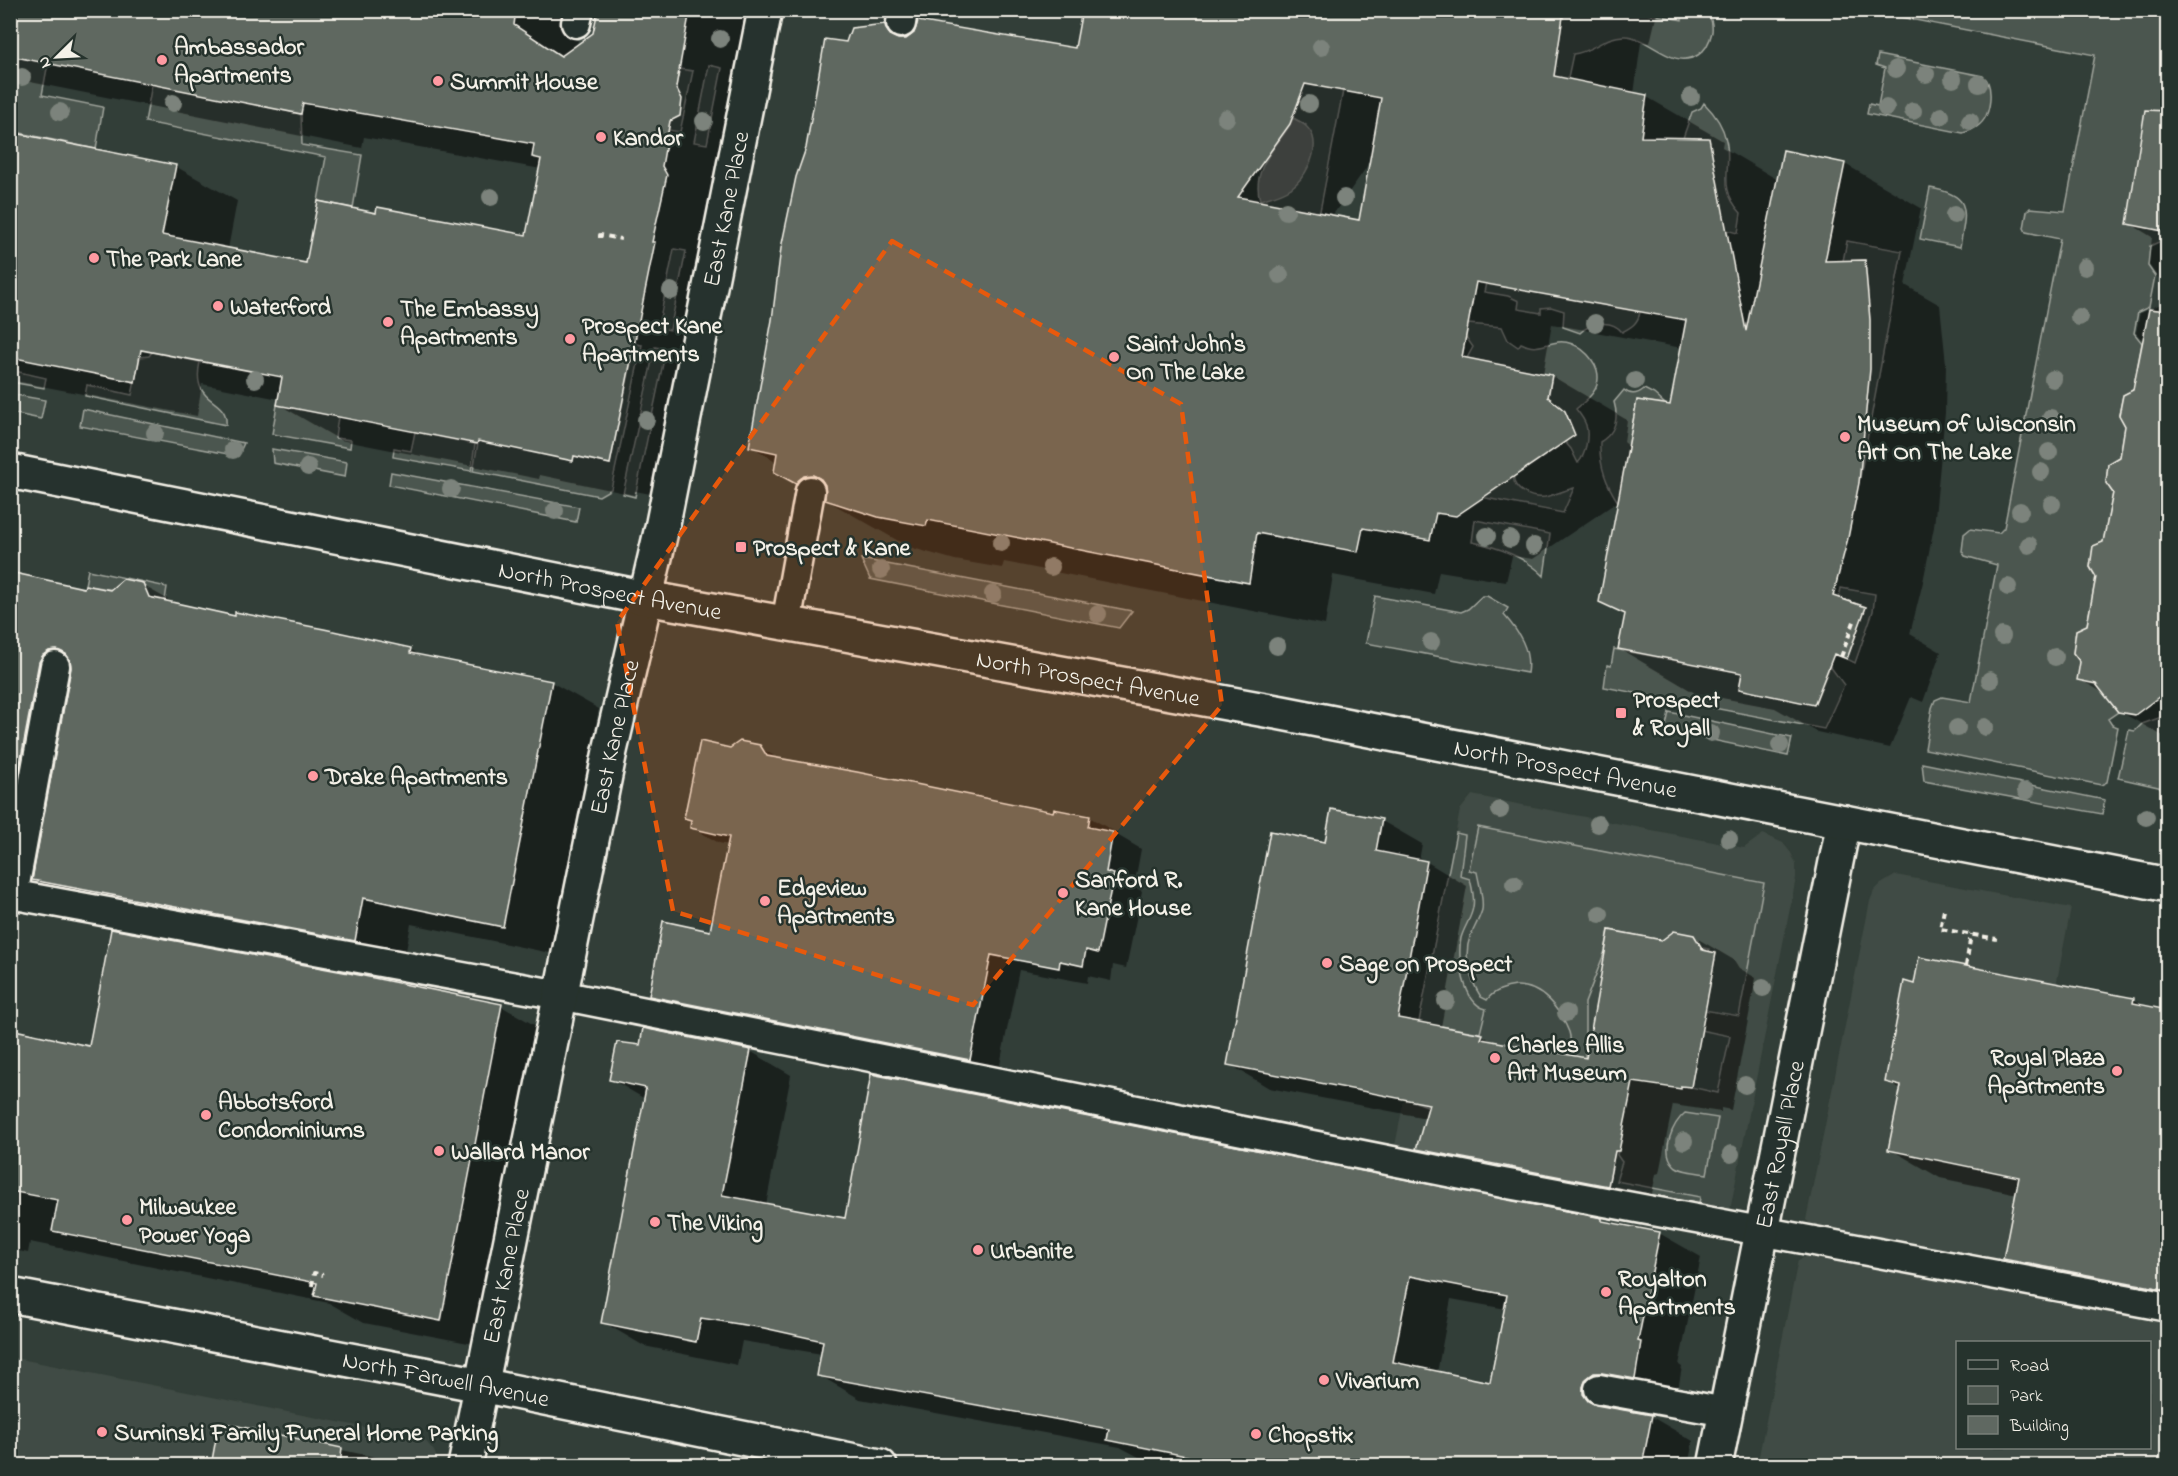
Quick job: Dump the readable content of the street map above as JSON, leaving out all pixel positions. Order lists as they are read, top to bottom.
{
  "streets": {
    "main road": [
      "East Kane Place",
      "North Prospect Avenue",
      "East Royall Place",
      "North Farwell Avenue"
    ]
  },
  "crossings": [
    ["East Kane Place", "North Prospect Avenue"],
    ["East Kane Place", "North Farwell Avenue"],
    ["North Prospect Avenue", "East Royall Place"]
  ],
  "places": {
    "other": [
      "Ambassador Apartments",
      "Summit House",
      "Kandor",
      "The Park Lane",
      "Waterford",
      "The Embassy Apartments",
      "Prospect Kane Apartments",
      "Saint John's On The Lake",
      "Museum of Wisconsin Art On The Lake",
      "Drake Apartments",
      "Sanford R. Kane House",
      "Edgeview Apartments",
      "Sage on Prospect",
      "Charles Allis Art Museum",
      "Royal Plaza Apartments",
      "Abbotsford Condominiums",
      "Wallard Manor",
      "Milwaukee Power Yoga",
      "The Viking",
      "Urbanite",
      "Royalton Apartments",
      "Vivarium",
      "Suminski Family Funeral Home Parking",
      "Chopstix"
    ],
    "transit": ["Prospect & Kane", "Prospect & Royall"]
  },
  "legend": ["Road", "Park", "Building"],
  "north": "bottom left"
}
